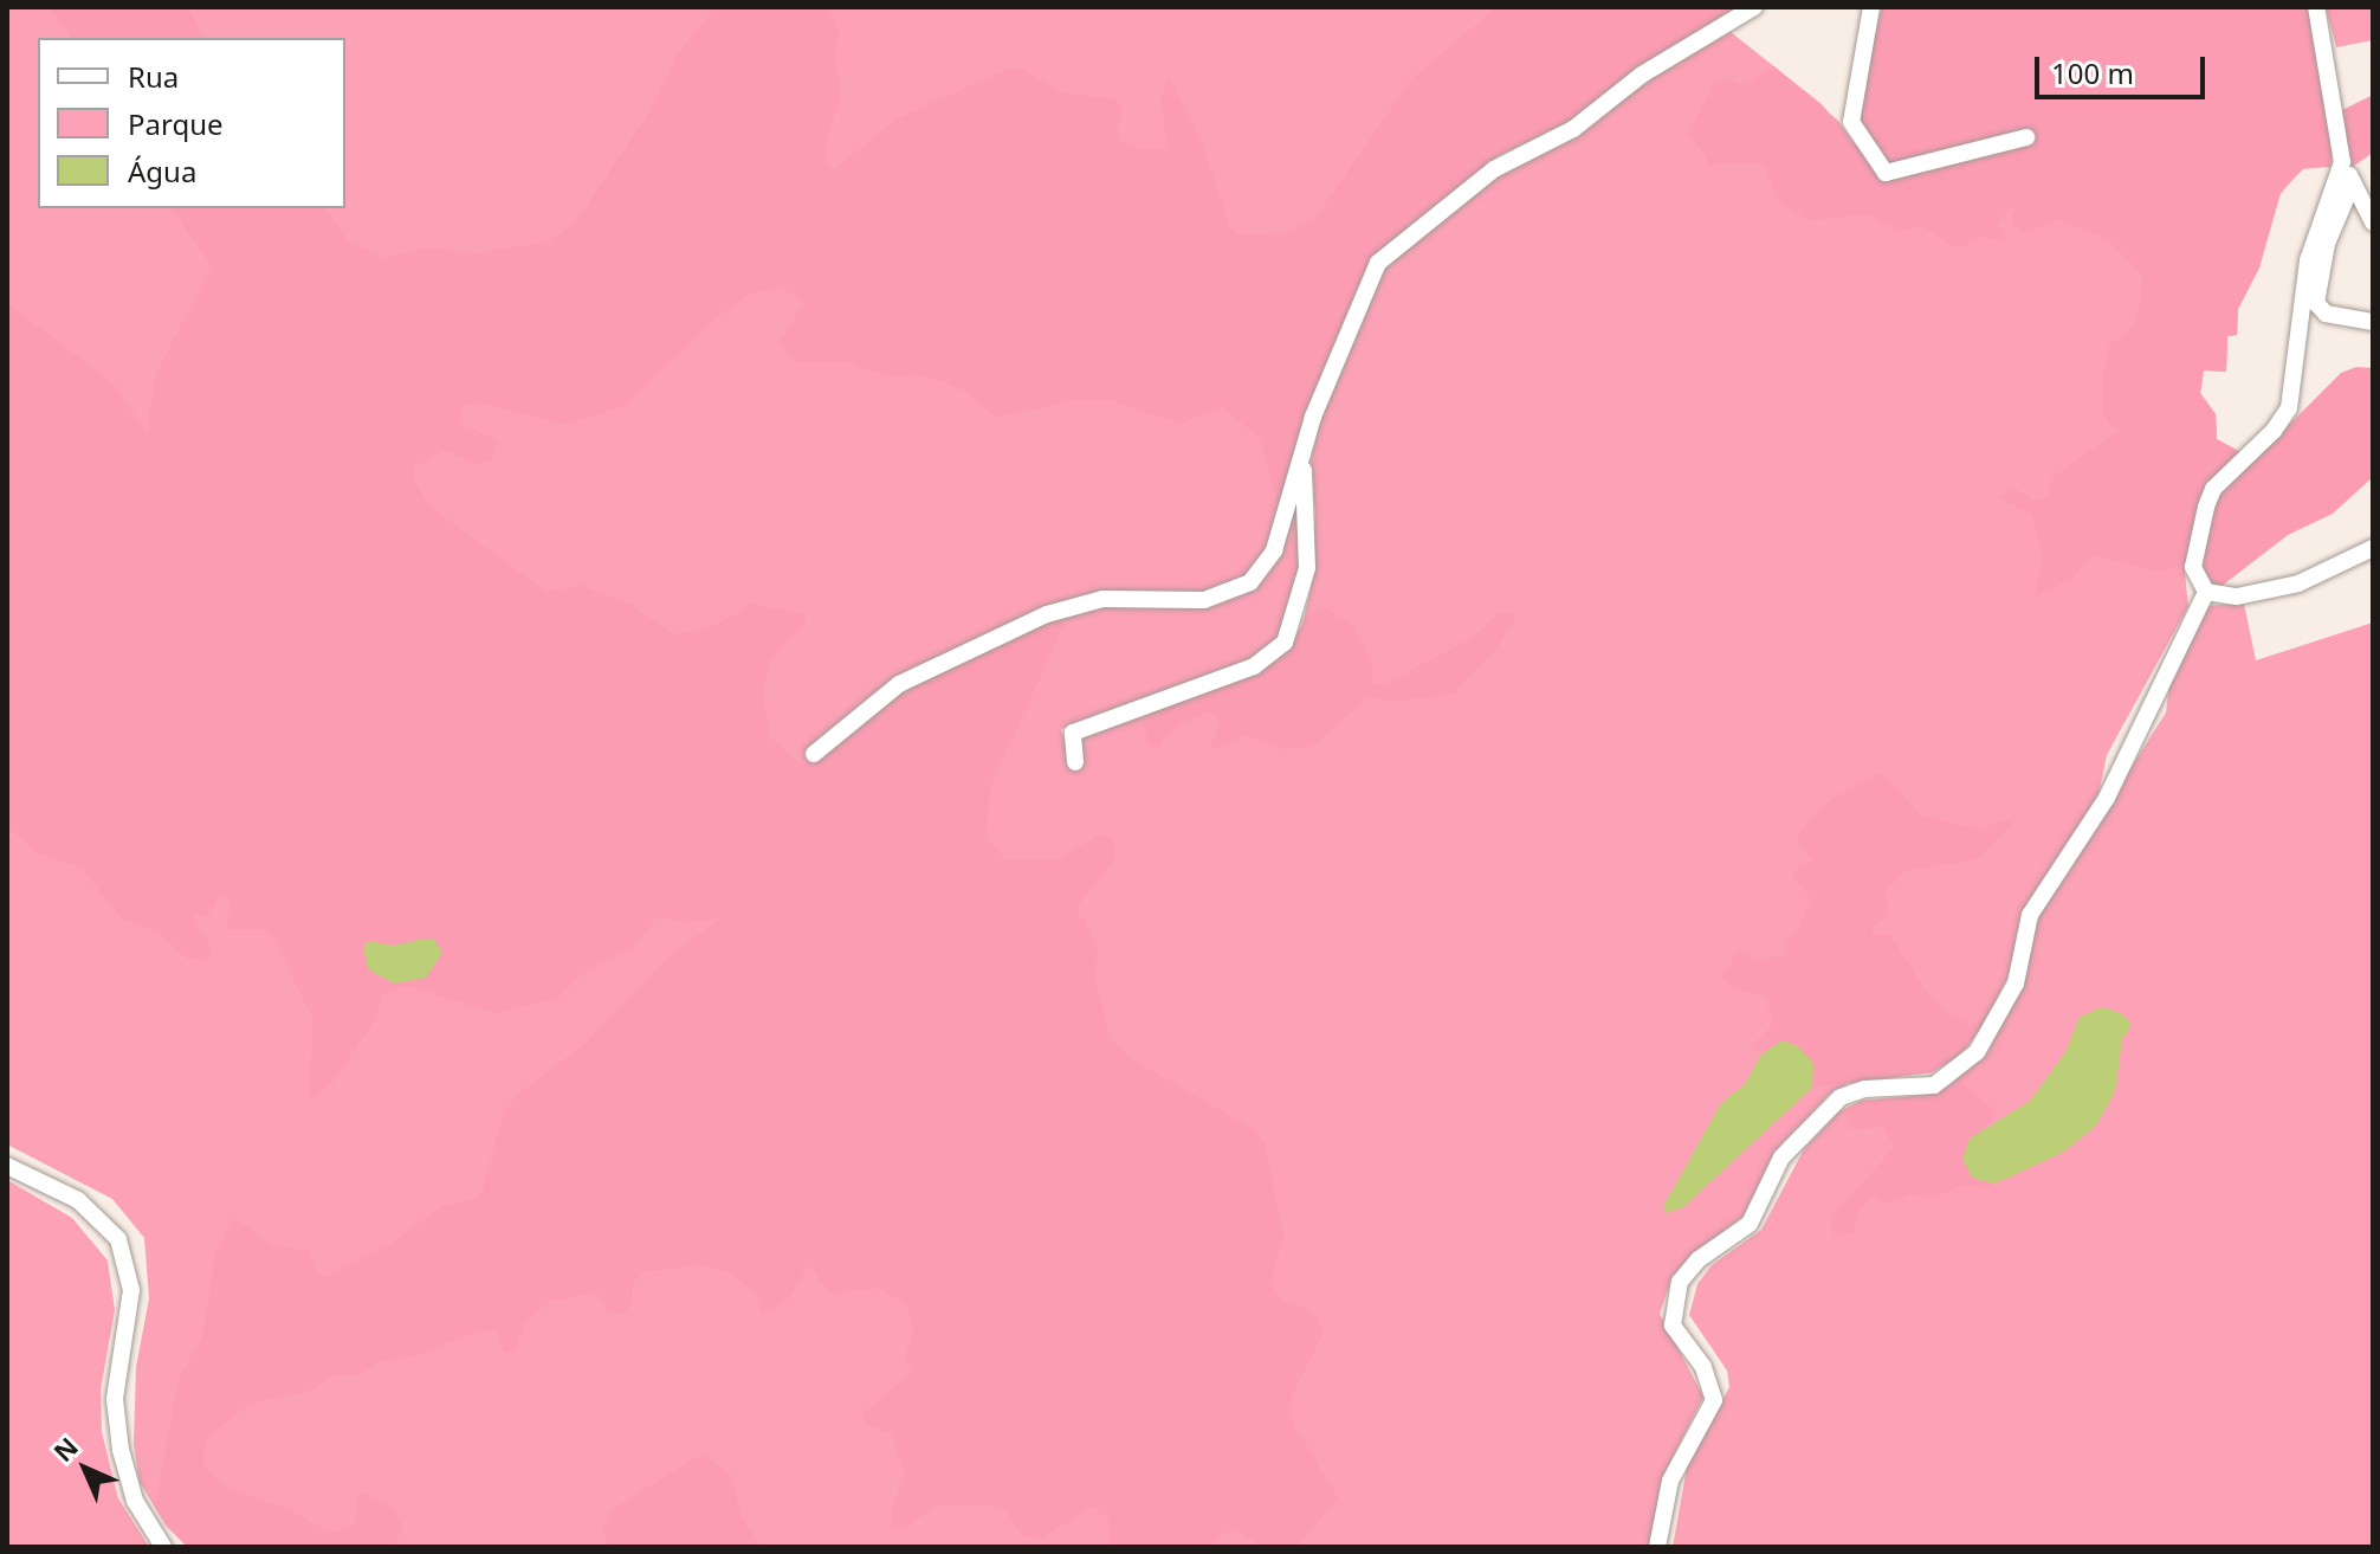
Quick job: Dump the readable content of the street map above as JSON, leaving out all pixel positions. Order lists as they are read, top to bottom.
{
  "legend": ["Rua", "Parque", "Água"],
  "scale_bar": "100 m",
  "north": "top left"
}
